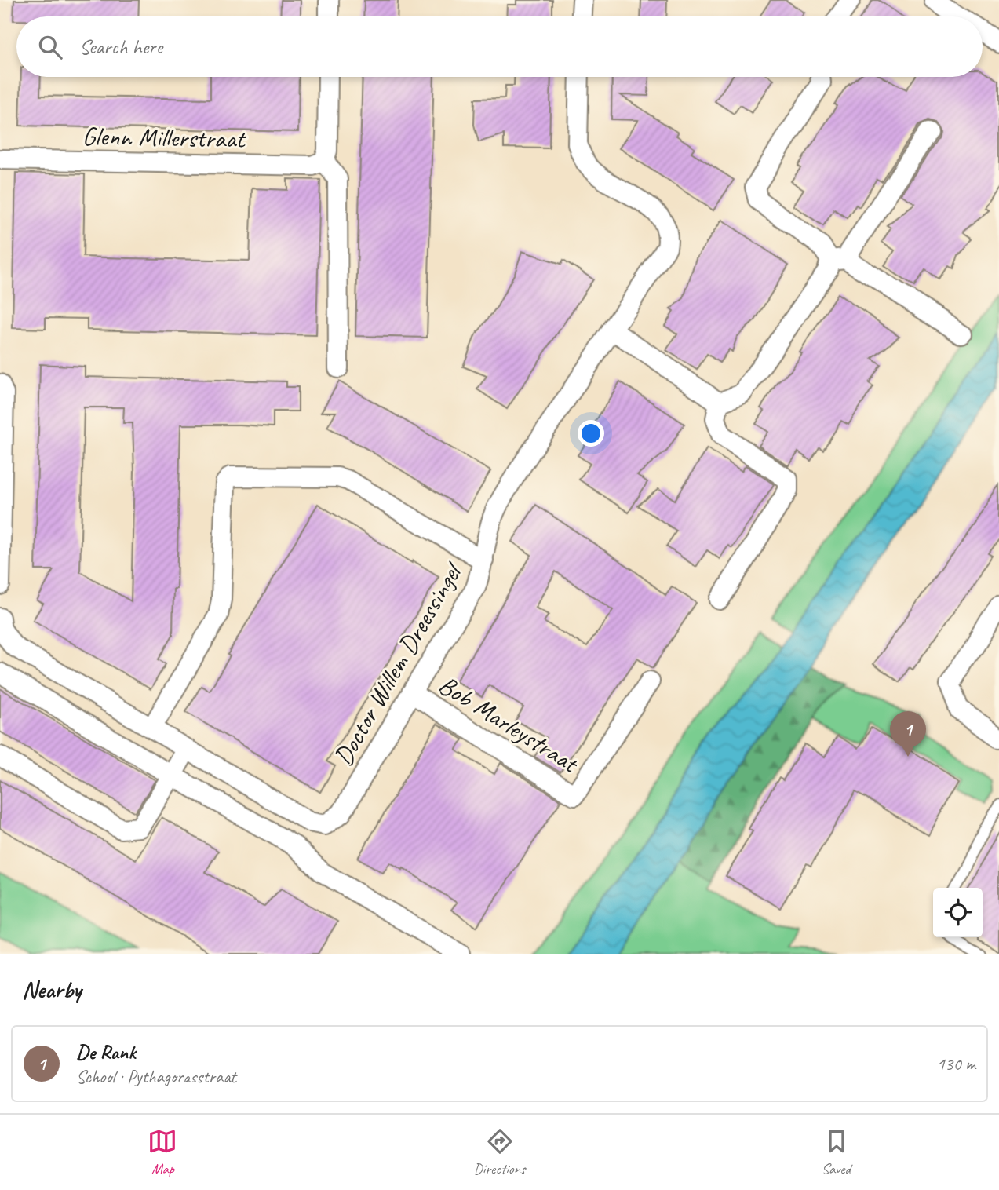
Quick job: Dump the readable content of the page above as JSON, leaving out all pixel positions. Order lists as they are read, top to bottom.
{
  "streets": {
    "street": ["Glenn Millerstraat", "Doctor Willem Dreessingel", "Bob Marleystraat"]
  },
  "crossings": [
    ["Doctor Willem Dreessingel", "Bob Marleystraat"]
  ],
  "page": {
    "search": "Search here",
    "pins": "1",
    "heading": "Nearby",
    "list": [
      {
        "mark": "1",
        "name": "De Rank",
        "note": "School · Pythagorasstraat",
        "value": "130 m"
      }
    ],
    "nav": ["Map", "Directions", "Saved"]
  }
}
